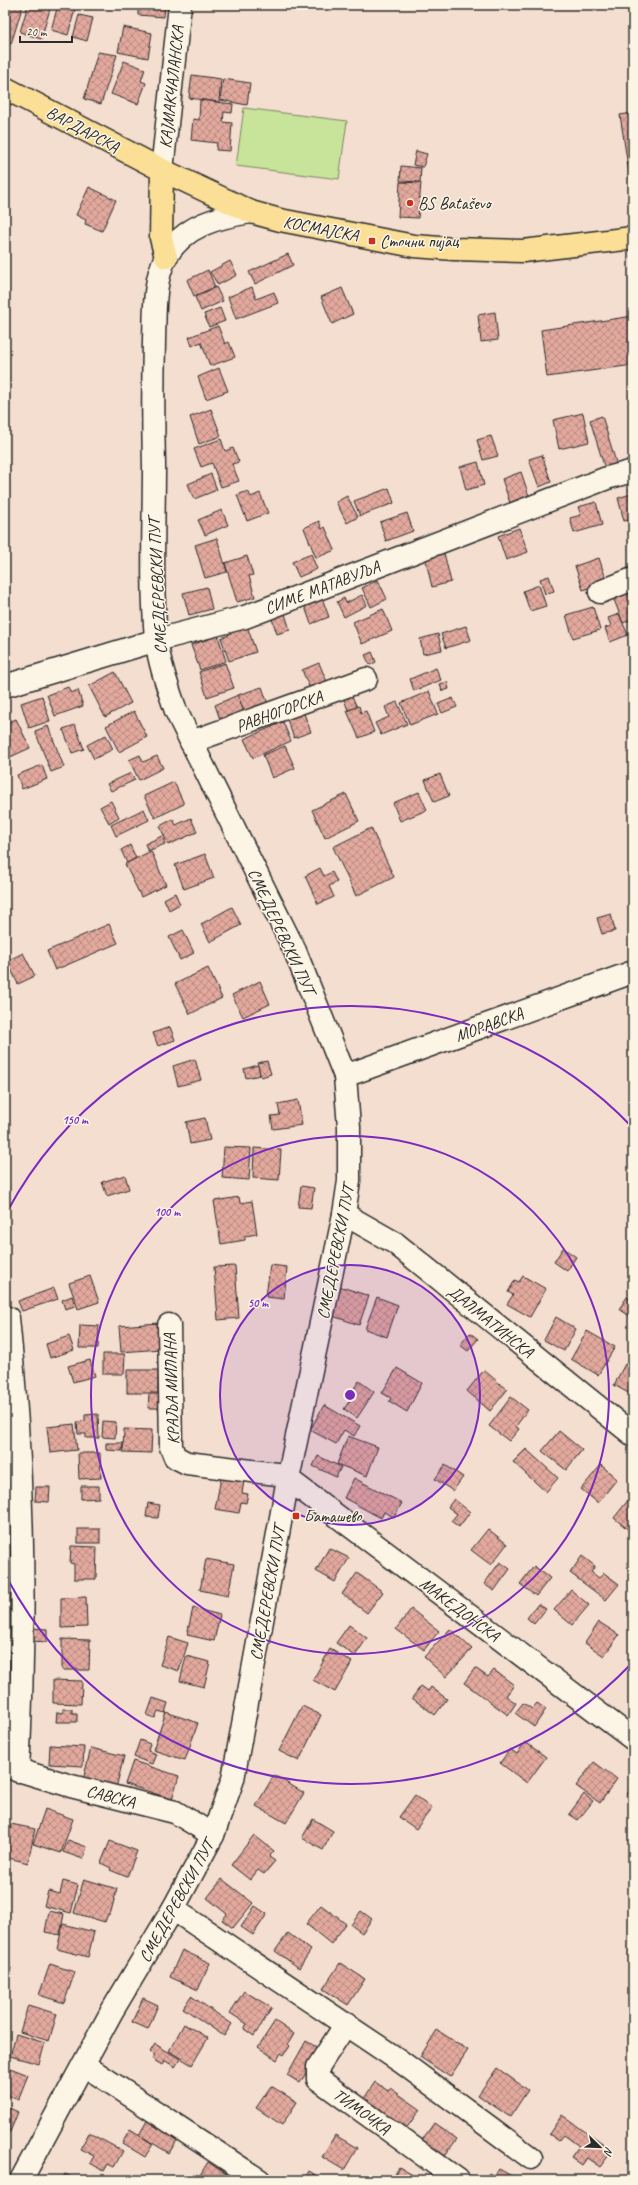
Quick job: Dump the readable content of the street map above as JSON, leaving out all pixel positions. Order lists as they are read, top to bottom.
{
  "streets": {
    "main road": ["ВАРДАРСКА", "КОСМАЈСКА"],
    "street": [
      "КАЈМАКЧАЛАНСКА",
      "СМЕДЕРЕВСКИ ПУТ",
      "СИМЕ МАТАВУЉА",
      "РАВНОГОРСКА",
      "МОРАВСКА",
      "ДАЛМАТИНСКА",
      "КРАЉА МИЛАНА",
      "МАКЕДОНСКА",
      "САВСКА",
      "ТИМОЧКА"
    ]
  },
  "crossings": [
    ["КАЈМАКЧАЛАНСКА", "ВАРДАРСКА"],
    ["КАЈМАКЧАЛАНСКА", "КОСМАЈСКА"],
    ["ВАРДАРСКА", "КОСМАЈСКА"],
    ["КОСМАЈСКА", "СМЕДЕРЕВСКИ ПУТ"],
    ["СМЕДЕРЕВСКИ ПУТ", "СИМЕ МАТАВУЉА"],
    ["СМЕДЕРЕВСКИ ПУТ", "РАВНОГОРСКА"],
    ["СМЕДЕРЕВСКИ ПУТ", "МОРАВСКА"],
    ["СМЕДЕРЕВСКИ ПУТ", "ДАЛМАТИНСКА"],
    ["СМЕДЕРЕВСКИ ПУТ", "КРАЉА МИЛАНА"],
    ["СМЕДЕРЕВСКИ ПУТ", "МАКЕДОНСКА"],
    ["СМЕДЕРЕВСКИ ПУТ", "САВСКА"],
    ["КРАЉА МИЛАНА", "МАКЕДОНСКА"]
  ],
  "places": {
    "other": ["BS Bataševo"],
    "transit": ["Сточни пијац", "Баташево"]
  },
  "scale_bar": "20 m",
  "north": "bottom right",
  "rings": ["150 m", "100 m", "50 m"]
}
